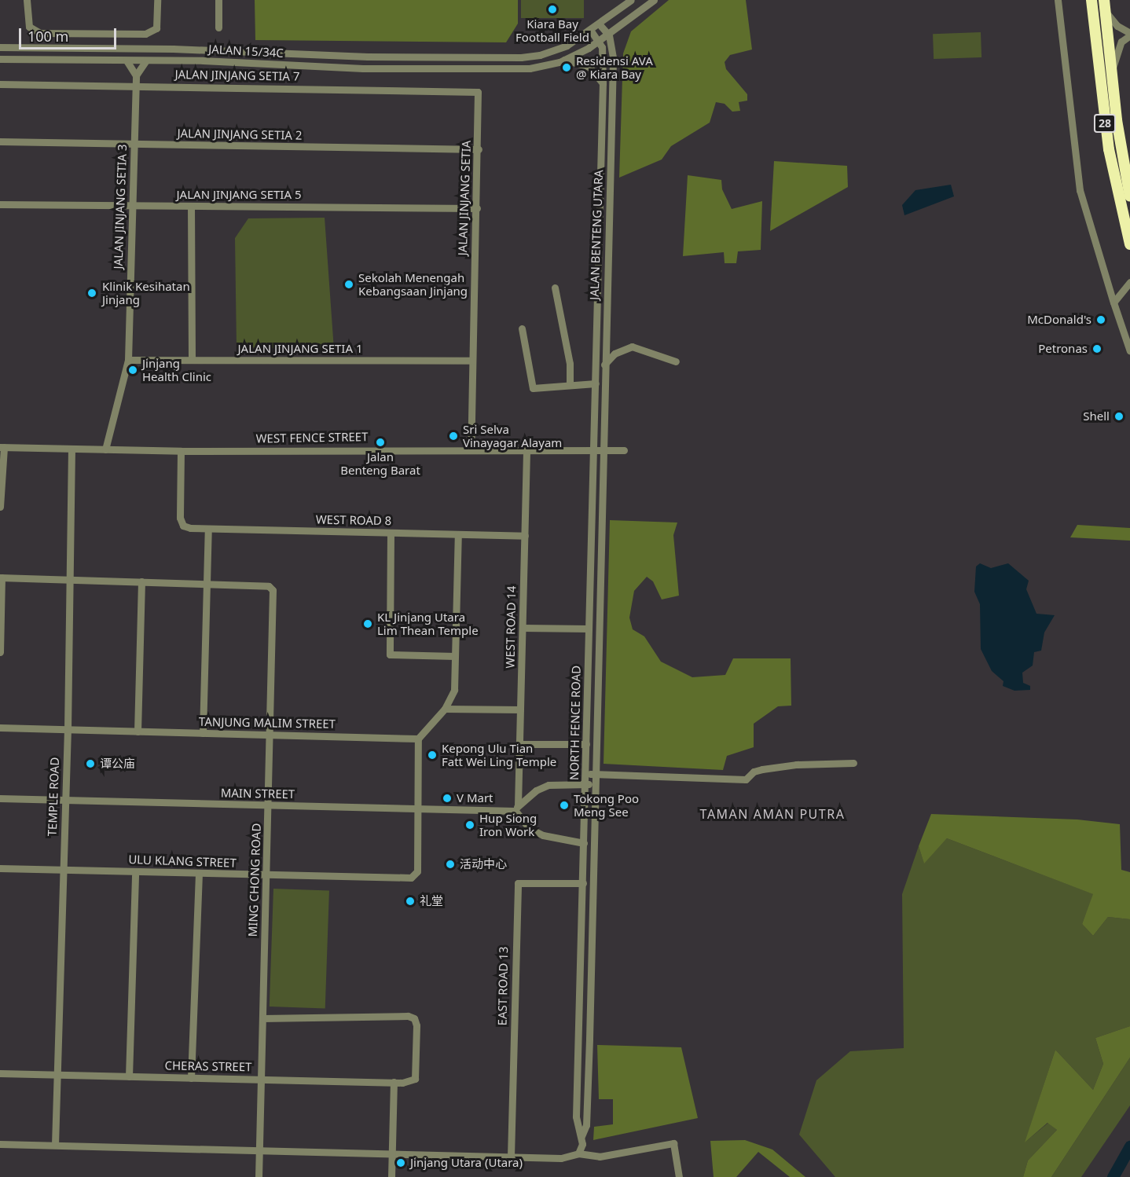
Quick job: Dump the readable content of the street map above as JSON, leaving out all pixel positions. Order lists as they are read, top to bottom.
{
  "streets": {
    "highway": ["28"],
    "street": [
      "JALAN 15/34C",
      "JALAN JINJANG SETIA 7",
      "JALAN JINJANG SETIA 2",
      "JALAN JINJANG SETIA 5",
      "JALAN JINJANG SETIA",
      "JALAN JINJANG SETIA 3",
      "JALAN BENTENG UTARA",
      "JALAN JINJANG SETIA 1",
      "WEST FENCE STREET",
      "WEST ROAD 8",
      "WEST ROAD 14",
      "TANJUNG MALIM STREET",
      "NORTH FENCE ROAD",
      "MAIN STREET",
      "TEMPLE ROAD",
      "ULU KLANG STREET",
      "MING CHONG ROAD",
      "EAST ROAD 13",
      "CHERAS STREET"
    ]
  },
  "crossings": [
    ["JALAN 15/34C", "JALAN BENTENG UTARA"],
    ["JALAN JINJANG SETIA 7", "JALAN JINJANG SETIA"],
    ["JALAN JINJANG SETIA 7", "JALAN JINJANG SETIA 3"],
    ["JALAN JINJANG SETIA 2", "JALAN JINJANG SETIA"],
    ["JALAN JINJANG SETIA 2", "JALAN JINJANG SETIA 3"],
    ["JALAN JINJANG SETIA 5", "JALAN JINJANG SETIA"],
    ["JALAN JINJANG SETIA 5", "JALAN JINJANG SETIA 3"],
    ["JALAN JINJANG SETIA", "JALAN JINJANG SETIA 1"],
    ["JALAN JINJANG SETIA", "WEST FENCE STREET"],
    ["JALAN JINJANG SETIA 3", "JALAN JINJANG SETIA 1"],
    ["JALAN JINJANG SETIA 3", "WEST FENCE STREET"],
    ["JALAN BENTENG UTARA", "WEST FENCE STREET"],
    ["JALAN BENTENG UTARA", "NORTH FENCE ROAD"],
    ["WEST FENCE STREET", "WEST ROAD 8"],
    ["WEST FENCE STREET", "WEST ROAD 14"],
    ["WEST FENCE STREET", "NORTH FENCE ROAD"],
    ["WEST FENCE STREET", "TEMPLE ROAD"],
    ["WEST ROAD 8", "WEST ROAD 14"],
    ["WEST ROAD 14", "MAIN STREET"],
    ["TANJUNG MALIM STREET", "TEMPLE ROAD"],
    ["TANJUNG MALIM STREET", "MING CHONG ROAD"],
    ["NORTH FENCE ROAD", "EAST ROAD 13"],
    ["MAIN STREET", "TEMPLE ROAD"],
    ["MAIN STREET", "ULU KLANG STREET"],
    ["MAIN STREET", "MING CHONG ROAD"],
    ["TEMPLE ROAD", "ULU KLANG STREET"],
    ["TEMPLE ROAD", "CHERAS STREET"],
    ["ULU KLANG STREET", "MING CHONG ROAD"],
    ["MING CHONG ROAD", "CHERAS STREET"]
  ],
  "districts": ["TAMAN AMAN PUTRA"],
  "places": [
    "Kiara Bay Football Field",
    "Residensi AVA @ Kiara Bay",
    "Sekolah Menengah Kebangsaan Jinjang",
    "Klinik Kesihatan Jinjang",
    "McDonald's",
    "Petronas",
    "Jinjang Health Clinic",
    "Shell",
    "Sri Selva Vinayagar Alayam",
    "Jalan Benteng Barat",
    "KL Jinjang Utara Lim Thean Temple",
    "Kepong Ulu Tian Fatt Wei Ling Temple",
    "谭公庙",
    "V Mart",
    "Tokong Poo Meng See",
    "Hup Siong Iron Work",
    "活动中心",
    "礼堂",
    "Jinjang Utara (Utara)"
  ],
  "scale_bar": "100 m"
}
